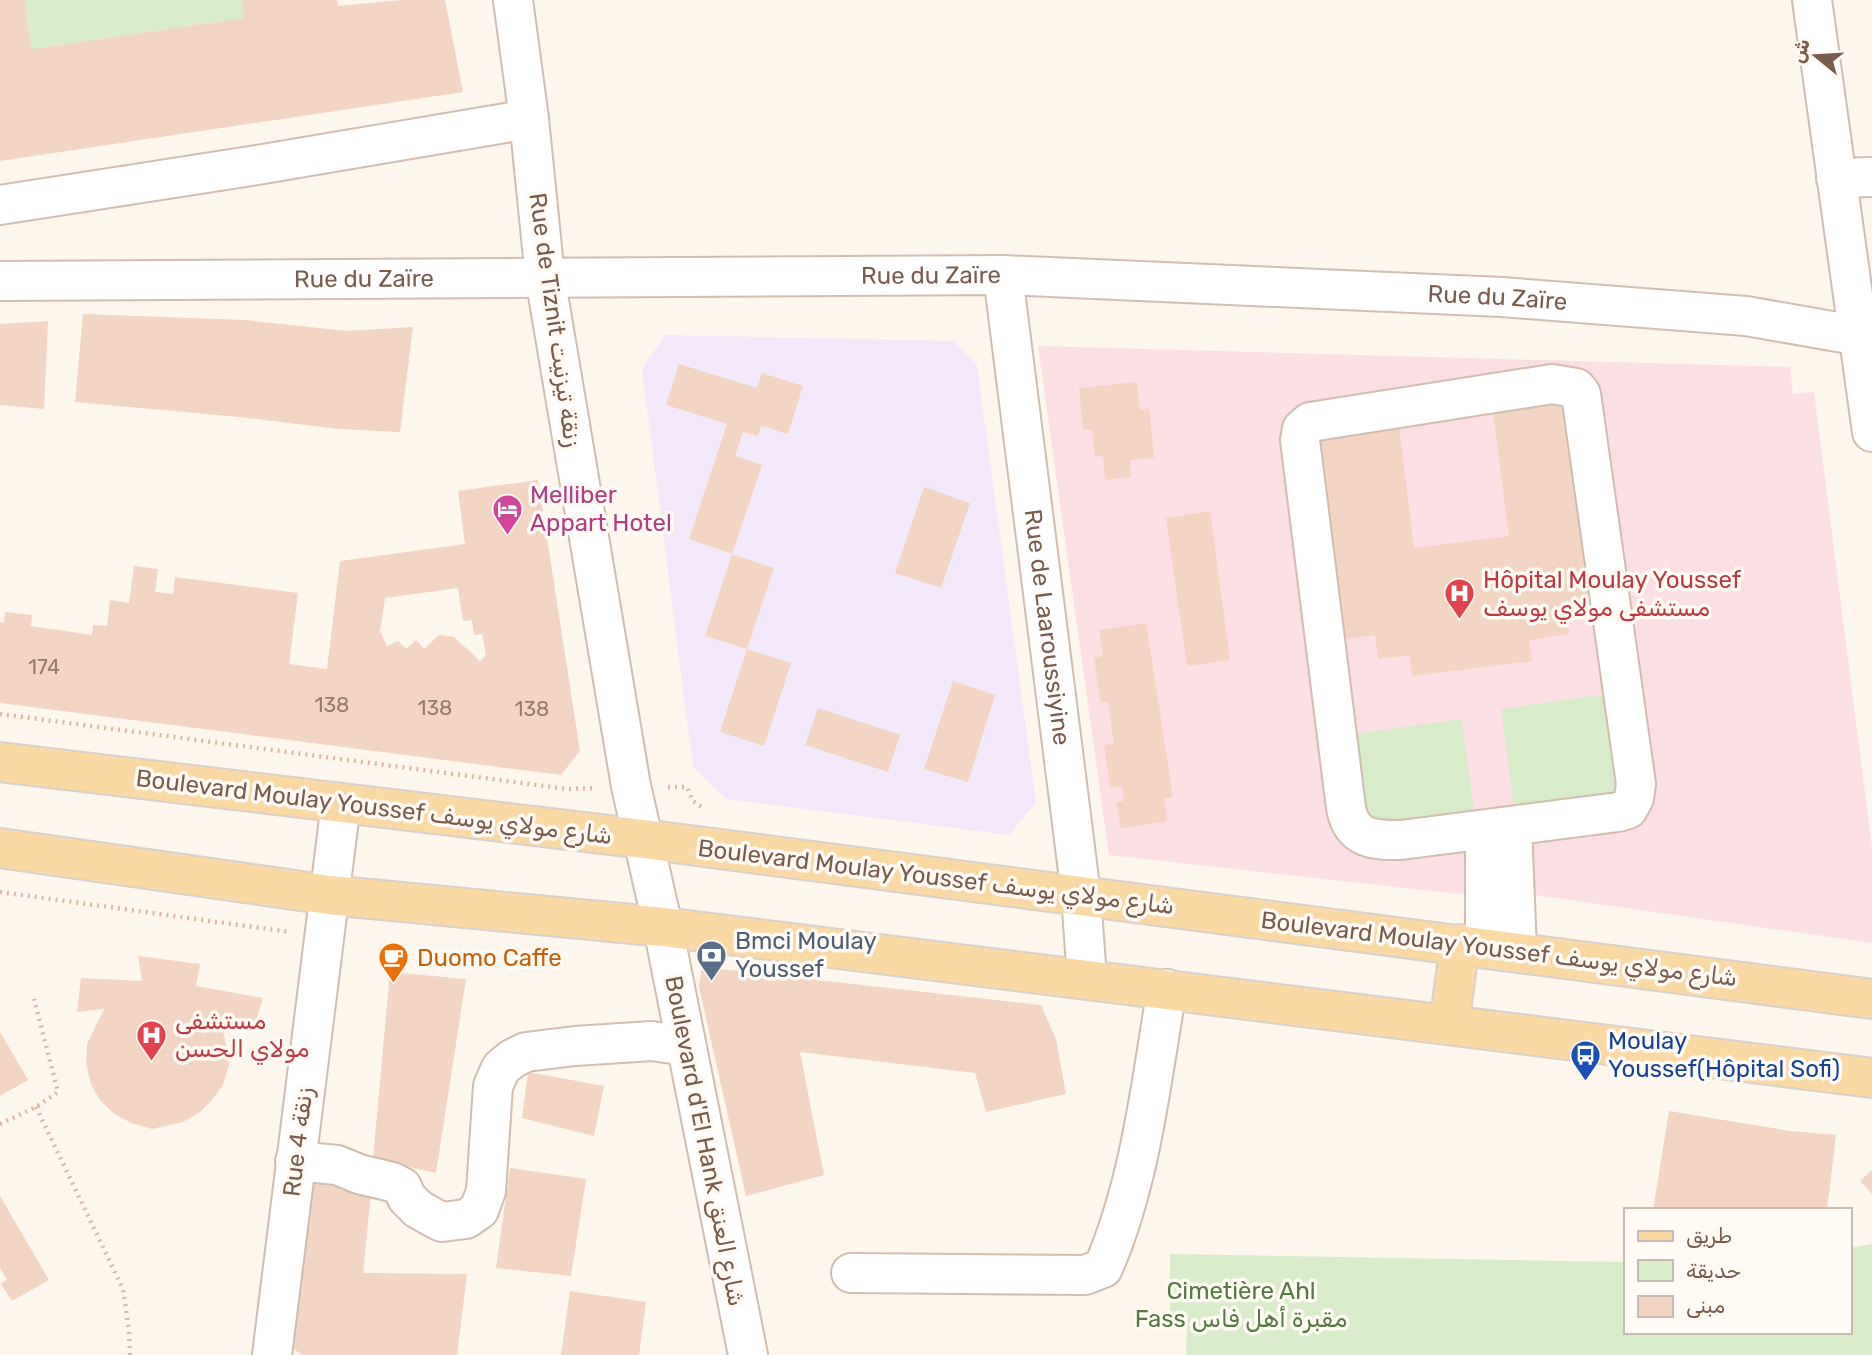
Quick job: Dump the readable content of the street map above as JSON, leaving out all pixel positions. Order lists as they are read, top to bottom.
{
  "streets": {
    "main road": ["Boulevard Moulay Youssef شارع مولاي يوسف"],
    "street": [
      "Rue du Zaïre",
      "Rue de Tiznit زنقة تيزنيت",
      "Rue de Laaroussiyine",
      "Boulevard d'El Hank شارع العنق",
      "Rue 4 زنقة"
    ]
  },
  "crossings": [
    ["Rue du Zaïre", "Rue de Tiznit زنقة تيزنيت"],
    ["Rue du Zaïre", "Rue de Laaroussiyine"],
    ["Rue de Tiznit زنقة تيزنيت", "Boulevard Moulay Youssef شارع مولاي يوسف"],
    ["Rue de Tiznit زنقة تيزنيت", "Boulevard d'El Hank شارع العنق"],
    ["Rue de Laaroussiyine", "Boulevard Moulay Youssef شارع مولاي يوسف"],
    ["Boulevard Moulay Youssef شارع مولاي يوسف", "Rue 4 زنقة"]
  ],
  "parks": ["Cimetière Ahl Fass مقبرة أهل فاس"],
  "places": {
    "hotel": ["Melliber Appart Hotel"],
    "hospital": ["Hôpital Moulay Youssef مستشفى مولاي يوسف", "مستشفى مولاي الحسن"],
    "bank": ["Bmci Moulay Youssef"],
    "cafe": ["Duomo Caffe"],
    "bus stop": ["Moulay Youssef(Hôpital Sofi)"]
  },
  "house_numbers": [
    "174",
    "138",
    "138",
    "138"
  ],
  "legend": ["طريق", "حديقة", "مبنى"],
  "north": "left"
}
